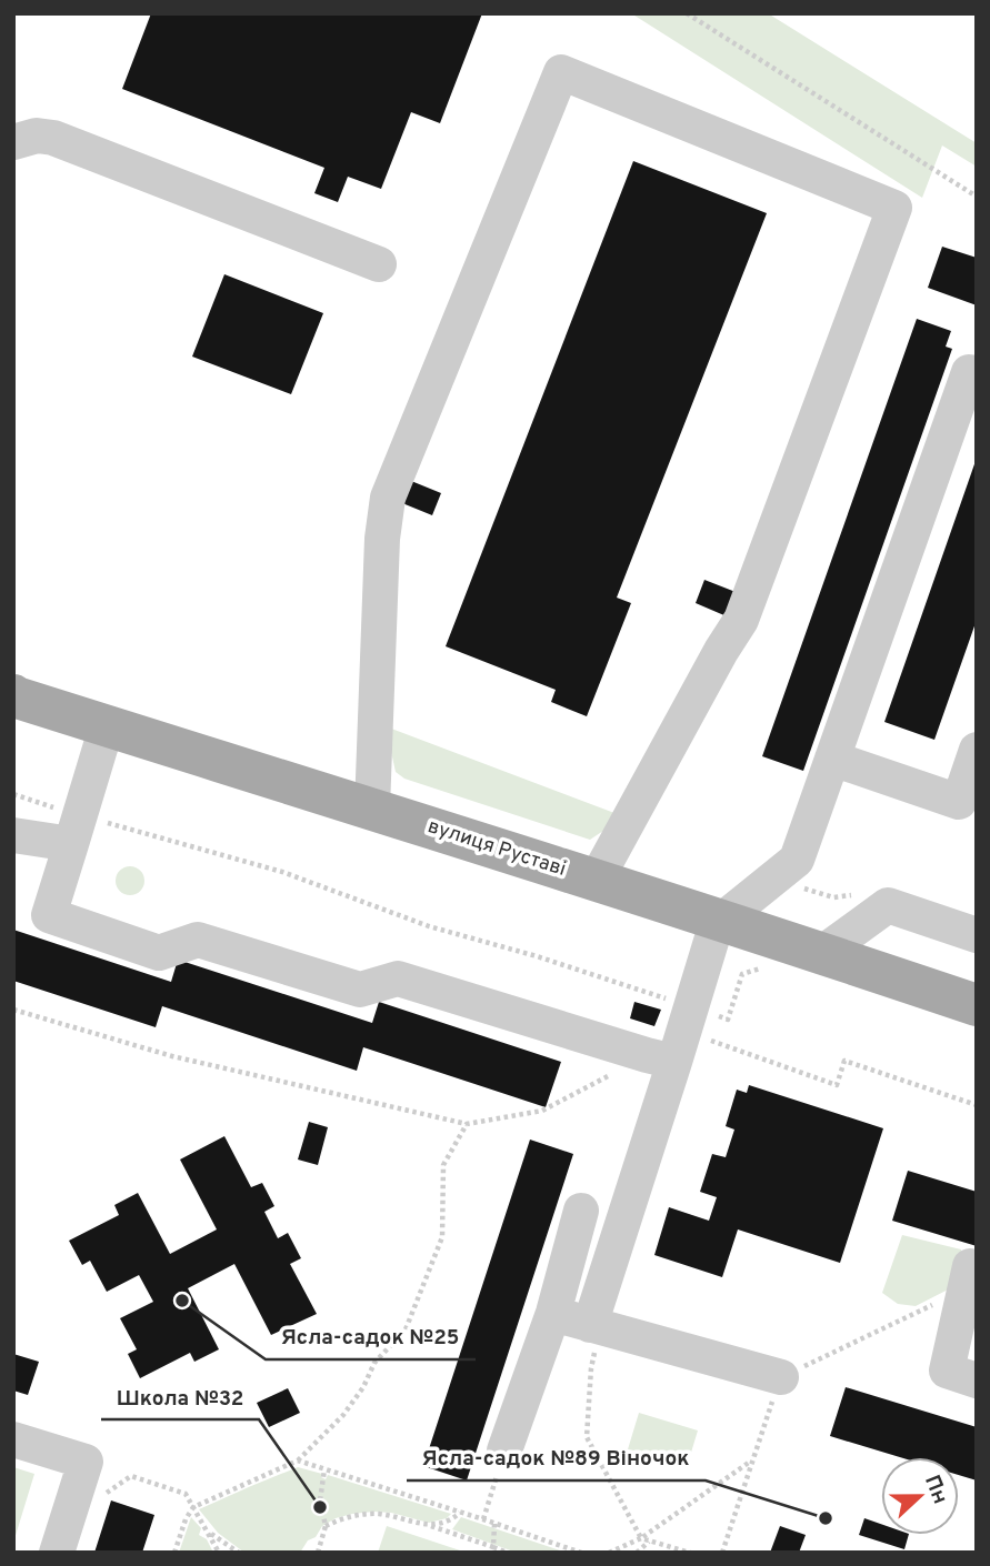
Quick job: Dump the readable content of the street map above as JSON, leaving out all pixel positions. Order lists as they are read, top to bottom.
{
  "streets": {
    "main road": ["вулиця Руставі"]
  },
  "places": ["Ясла-садок №25", "Школа №32", "Ясла-садок №89 Віночок"],
  "north": "right"
}
